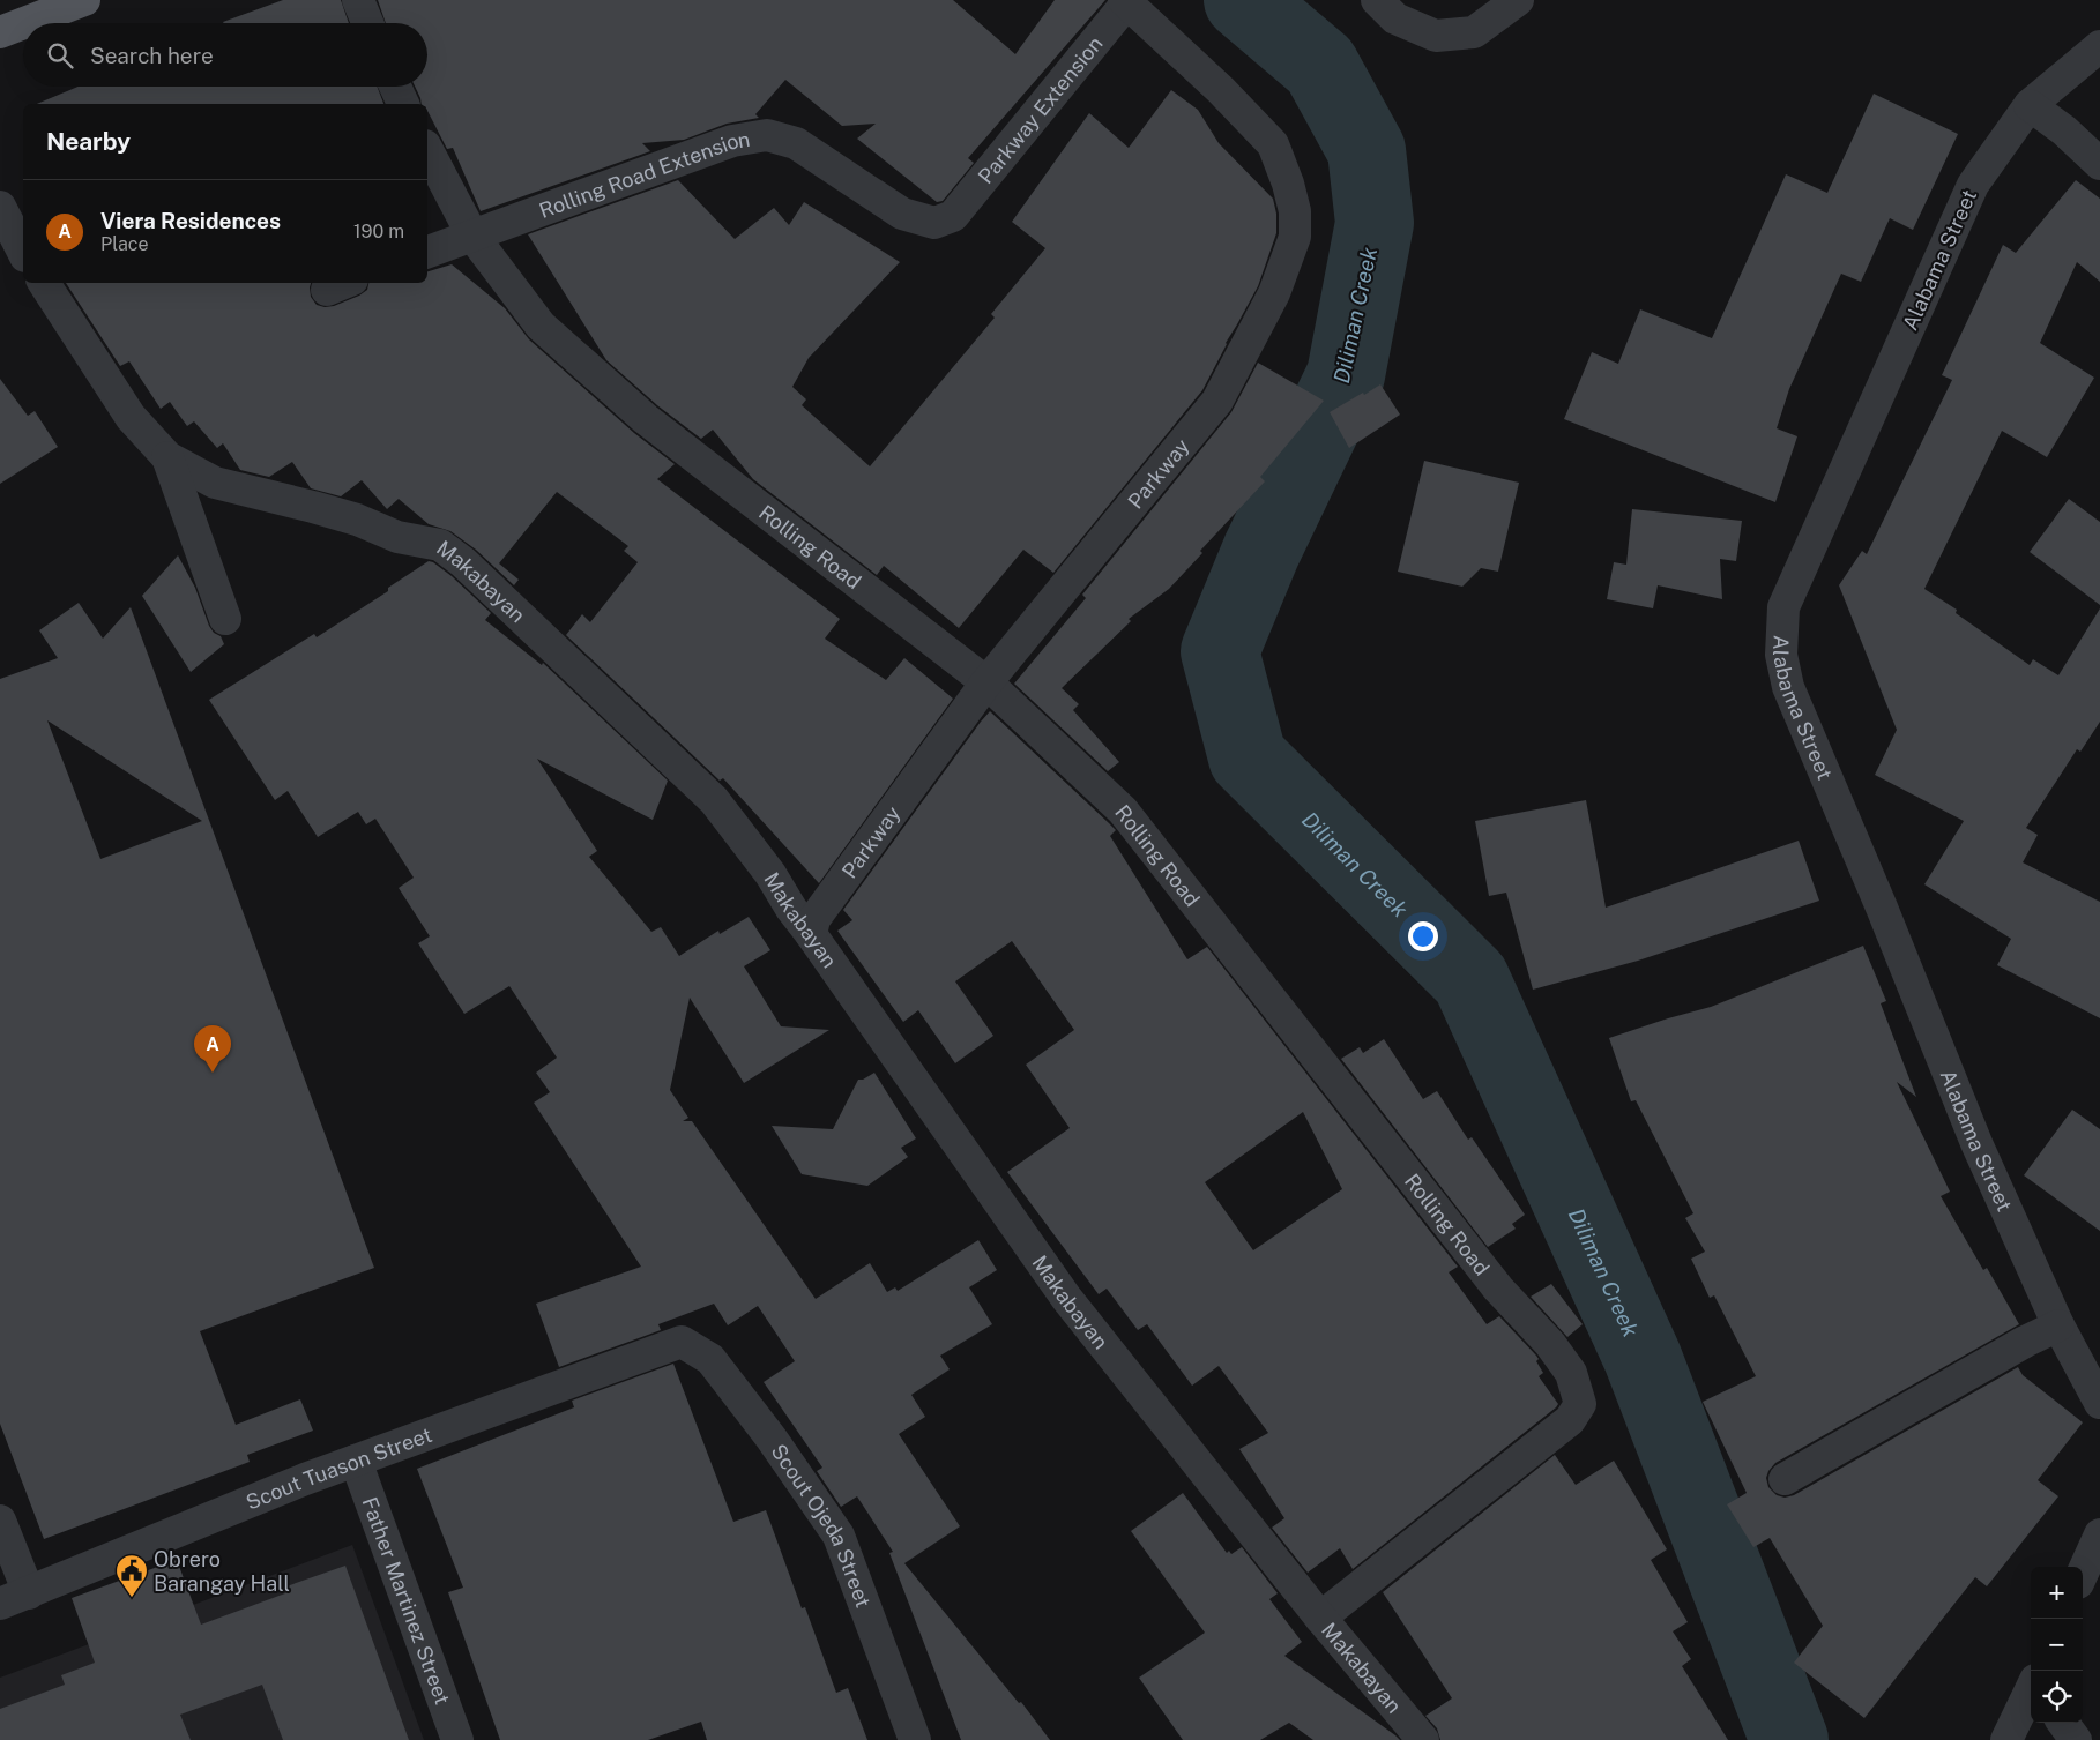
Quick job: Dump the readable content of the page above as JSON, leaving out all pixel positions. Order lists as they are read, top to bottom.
{
  "streets": {
    "street": [
      "Parkway Extension",
      "Rolling Road Extension",
      "Alabama Street",
      "Parkway",
      "Rolling Road",
      "Makabayan",
      "Scout Tuason Street",
      "Scout Ojeda Street",
      "Father Martinez Street"
    ]
  },
  "crossings": [
    ["Parkway Extension", "Rolling Road Extension"],
    ["Parkway Extension", "Parkway"],
    ["Rolling Road Extension", "Rolling Road"],
    ["Parkway", "Rolling Road"],
    ["Parkway", "Makabayan"],
    ["Rolling Road", "Makabayan"],
    ["Scout Tuason Street", "Scout Ojeda Street"],
    ["Scout Tuason Street", "Father Martinez Street"]
  ],
  "water": ["Diliman Creek"],
  "places": {
    "public building": ["Obrero Barangay Hall"]
  },
  "page": {
    "search": "Search here",
    "heading": "Nearby",
    "list": [
      {
        "mark": "A",
        "name": "Viera Residences",
        "note": "Place",
        "value": "190 m"
      }
    ],
    "pins": "A",
    "map_buttons": ["+", "−"]
  }
}
